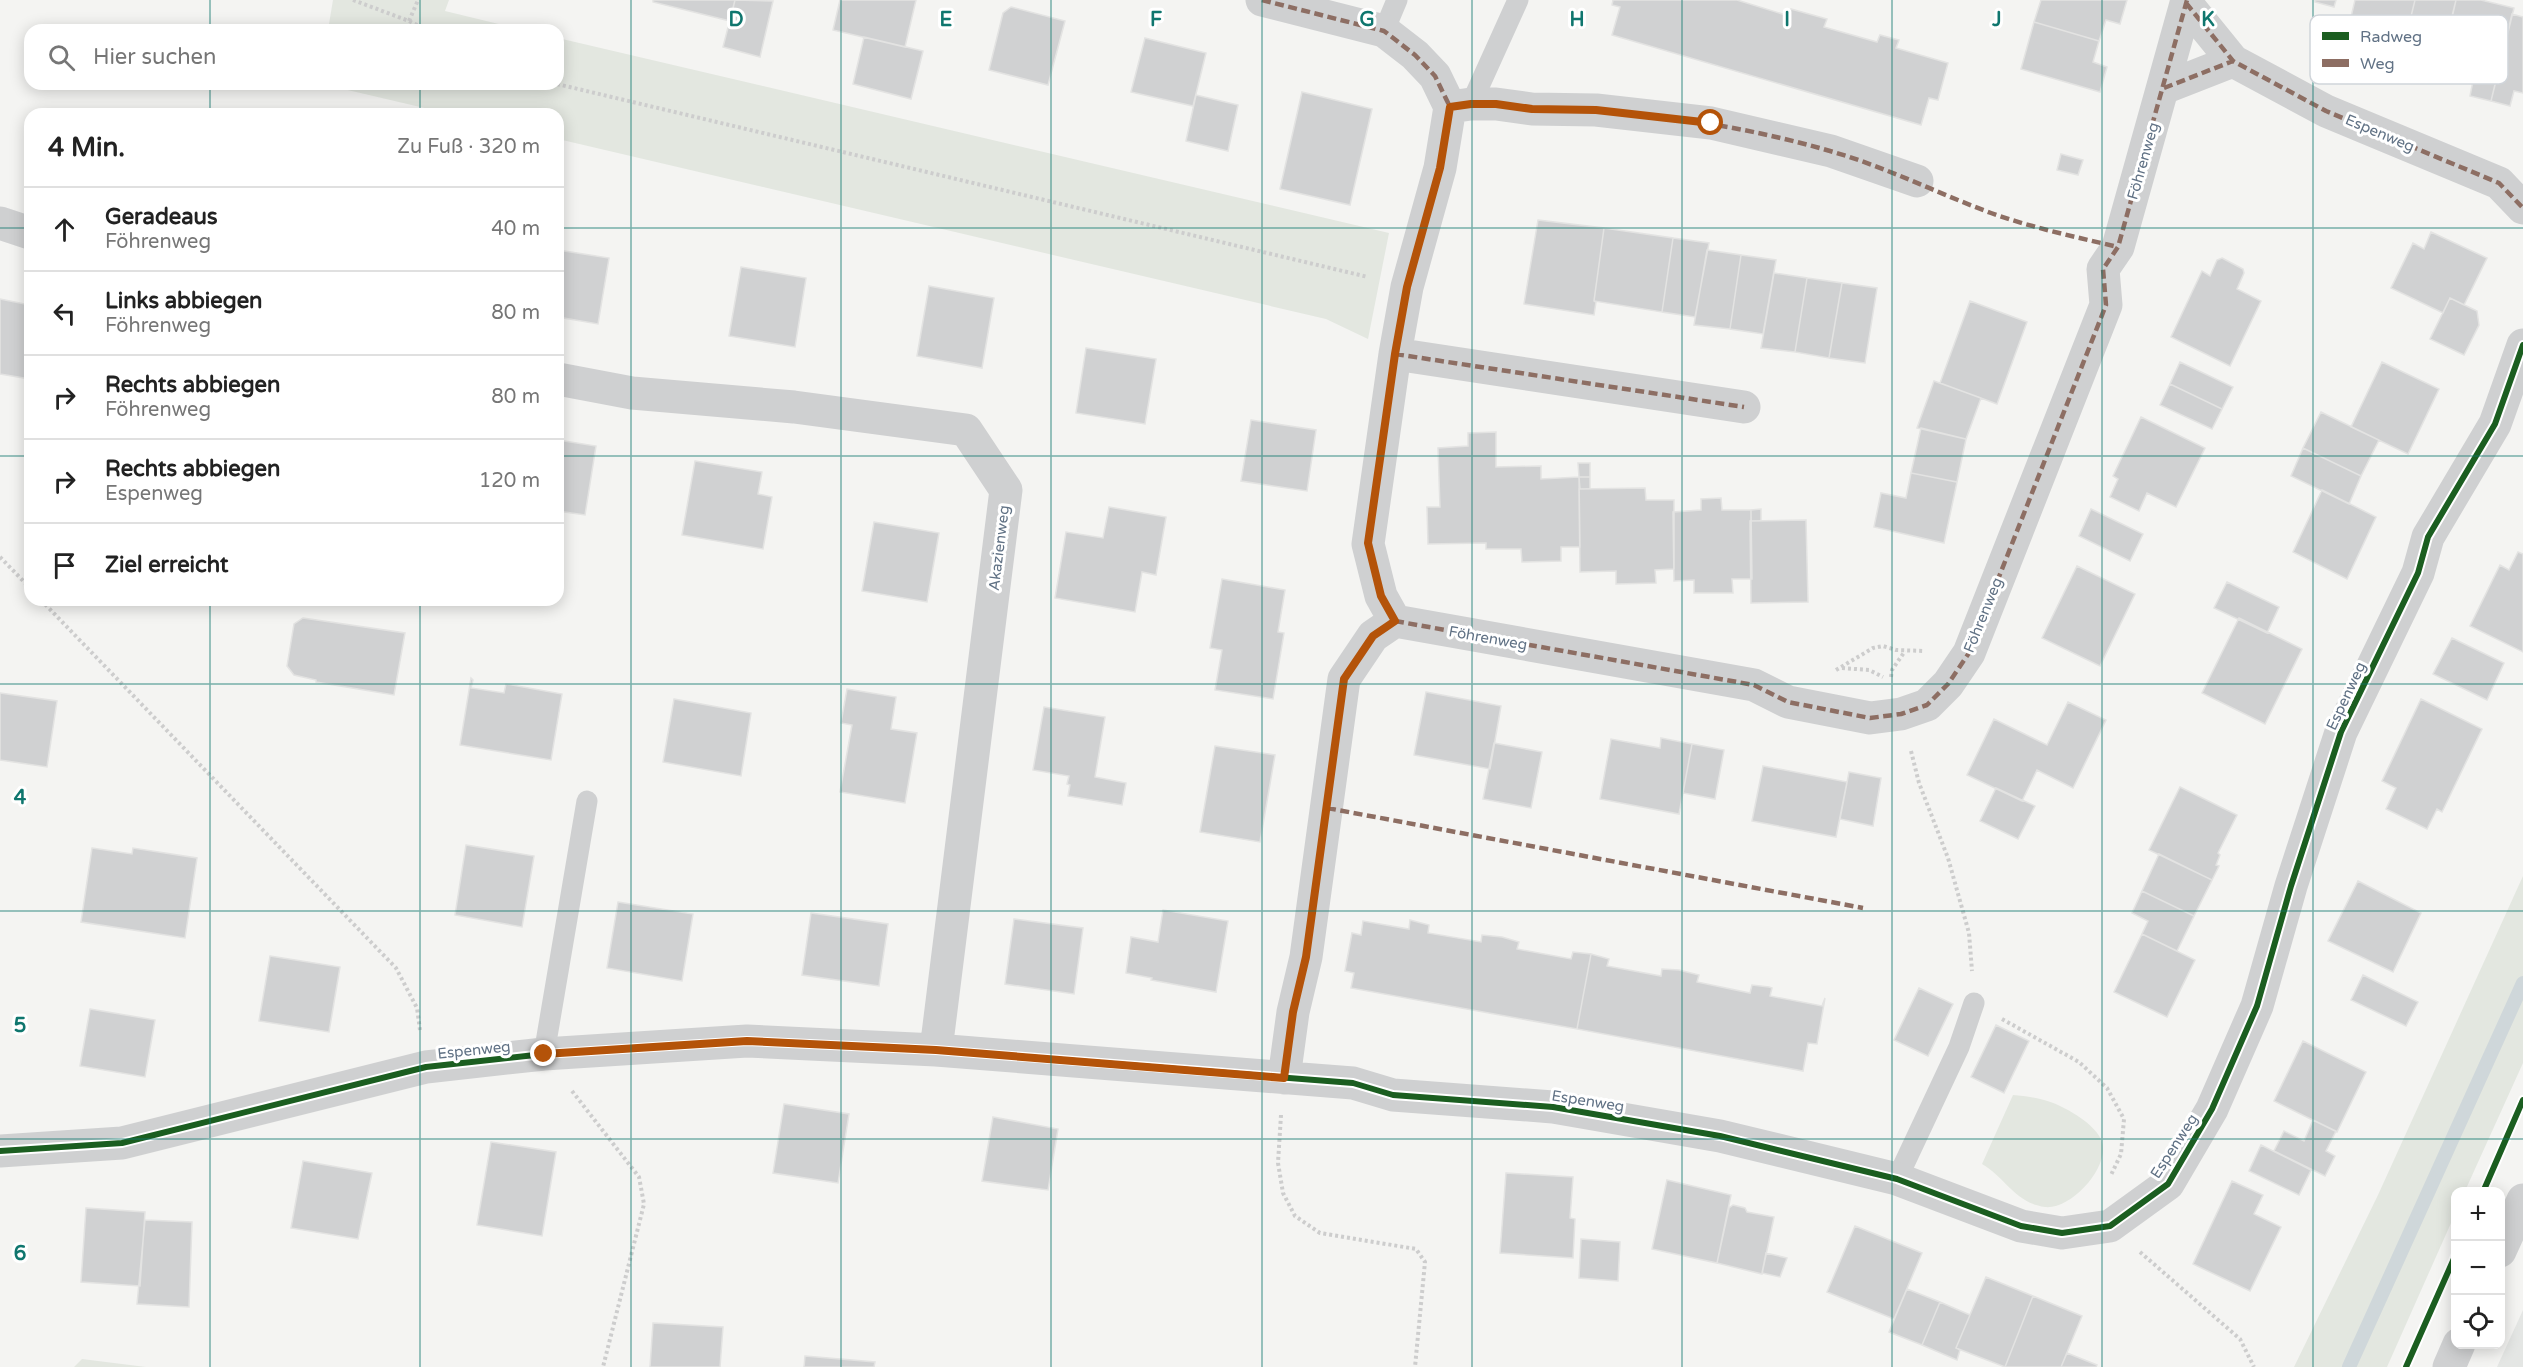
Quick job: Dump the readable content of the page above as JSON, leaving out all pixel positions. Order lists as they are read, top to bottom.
{
  "streets": {
    "street": ["Espenweg", "Föhrenweg", "Akazienweg"]
  },
  "crossings": [
    ["Espenweg", "Föhrenweg"],
    ["Espenweg", "Akazienweg"]
  ],
  "legend": ["Radweg", "Weg"],
  "page": {
    "search": "Hier suchen",
    "heading": ["4 Min.", "Zu Fuß · 320 m"],
    "list": [
      ["Geradeaus", "Föhrenweg", "40 m"],
      ["Links abbiegen", "Föhrenweg", "80 m"],
      ["Rechts abbiegen", "Föhrenweg", "80 m"],
      ["Rechts abbiegen", "Espenweg", "120 m"],
      "Ziel erreicht"
    ],
    "map_buttons": ["+", "−"]
  },
  "grid": {
    "columns": [
      "D",
      "E",
      "F",
      "G",
      "H",
      "I",
      "J",
      "K"
    ],
    "rows": ["4", "5", "6"]
  }
}
